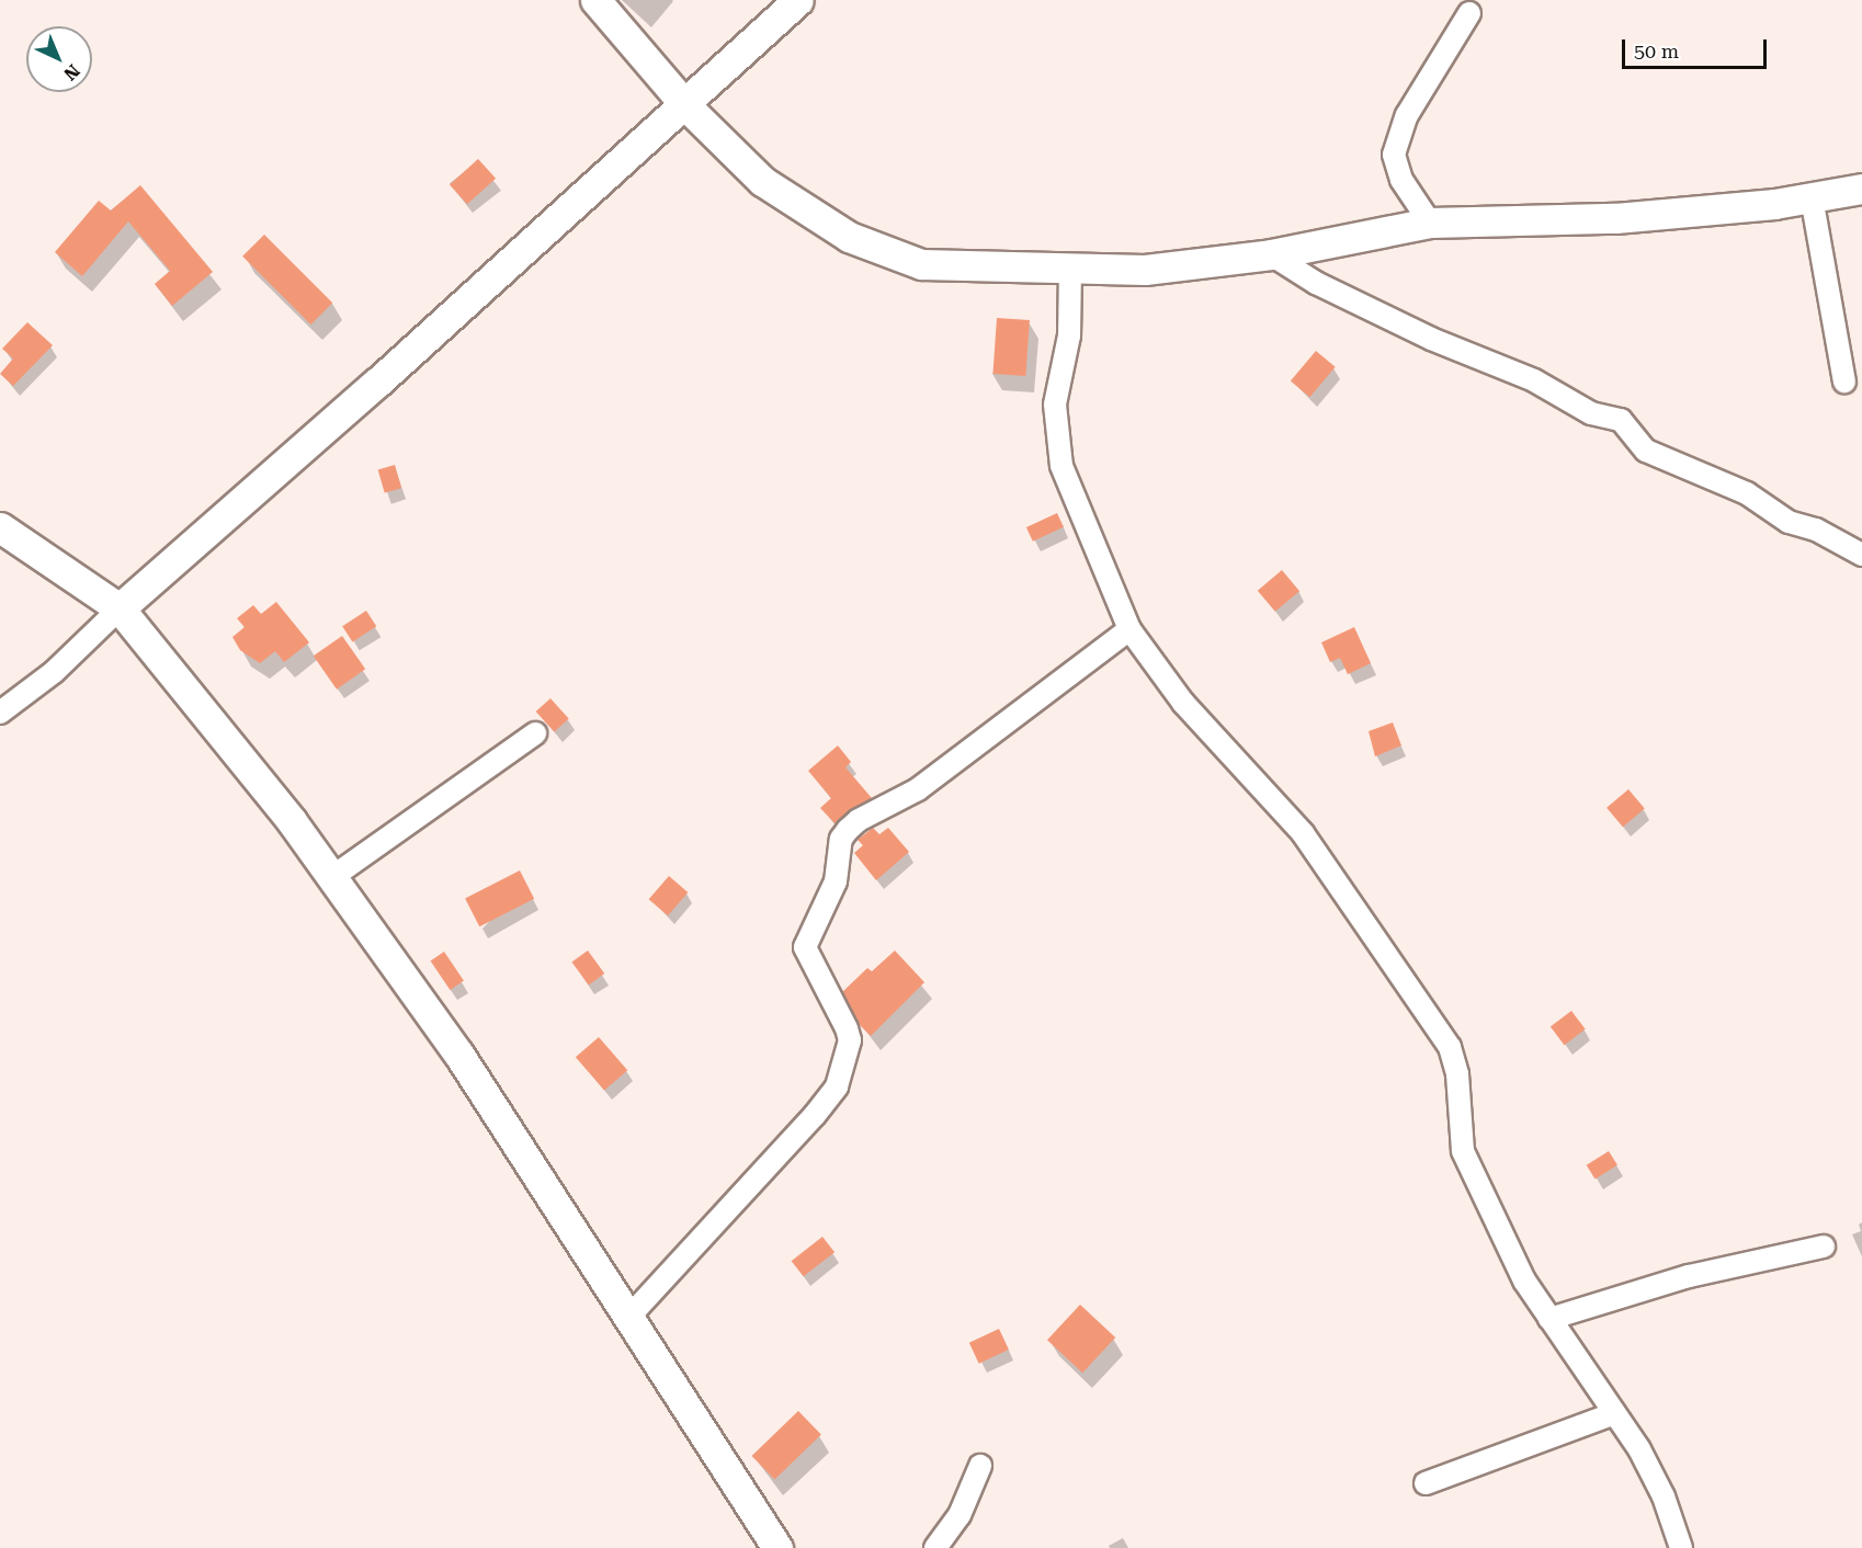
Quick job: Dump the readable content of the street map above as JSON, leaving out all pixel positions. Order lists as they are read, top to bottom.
{
  "scale_bar": "50 m",
  "north": "bottom right"
}
